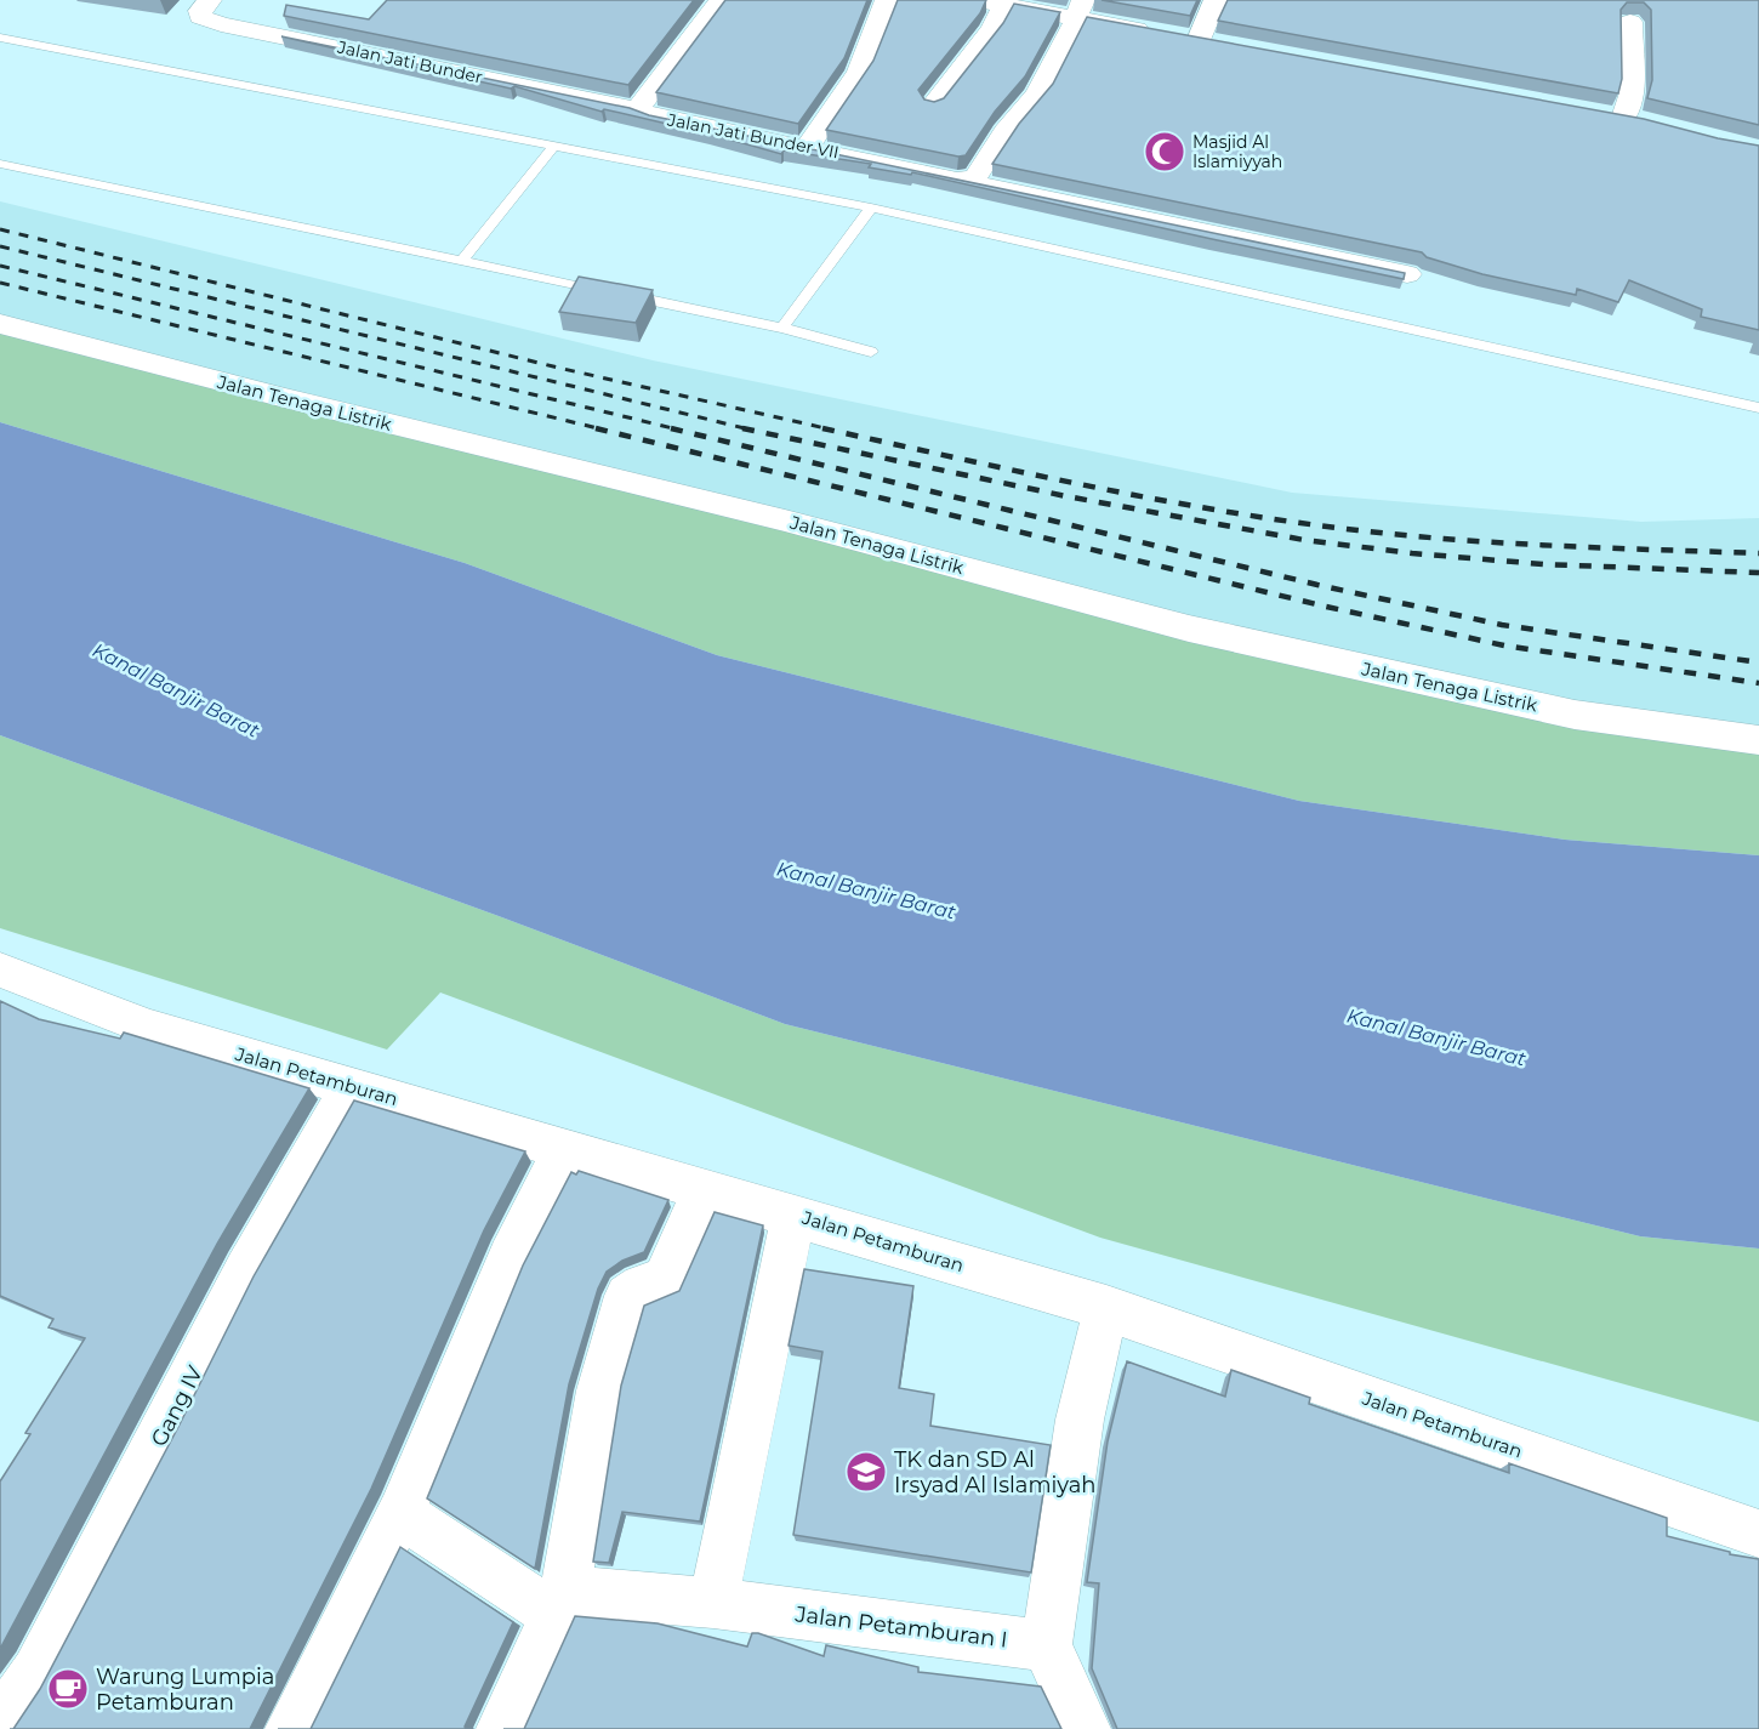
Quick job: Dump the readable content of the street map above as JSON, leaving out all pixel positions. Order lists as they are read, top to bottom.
{
  "streets": {
    "street": [
      "Jalan Jati Bunder",
      "Jalan Jati Bunder VII",
      "Jalan Tenaga Listrik",
      "Jalan Petamburan",
      "Gang IV",
      "Jalan Petamburan I"
    ]
  },
  "crossings": [
    ["Jalan Jati Bunder", "Jalan Jati Bunder VII"],
    ["Jalan Petamburan", "Gang IV"]
  ],
  "water": ["Kanal Banjir Barat"],
  "places": {
    "mosque": ["Masjid Al Islamiyyah"],
    "school or university": ["TK dan SD Al Irsyad Al Islamiyah"],
    "cafe": ["Warung Lumpia Petamburan"]
  }
}
